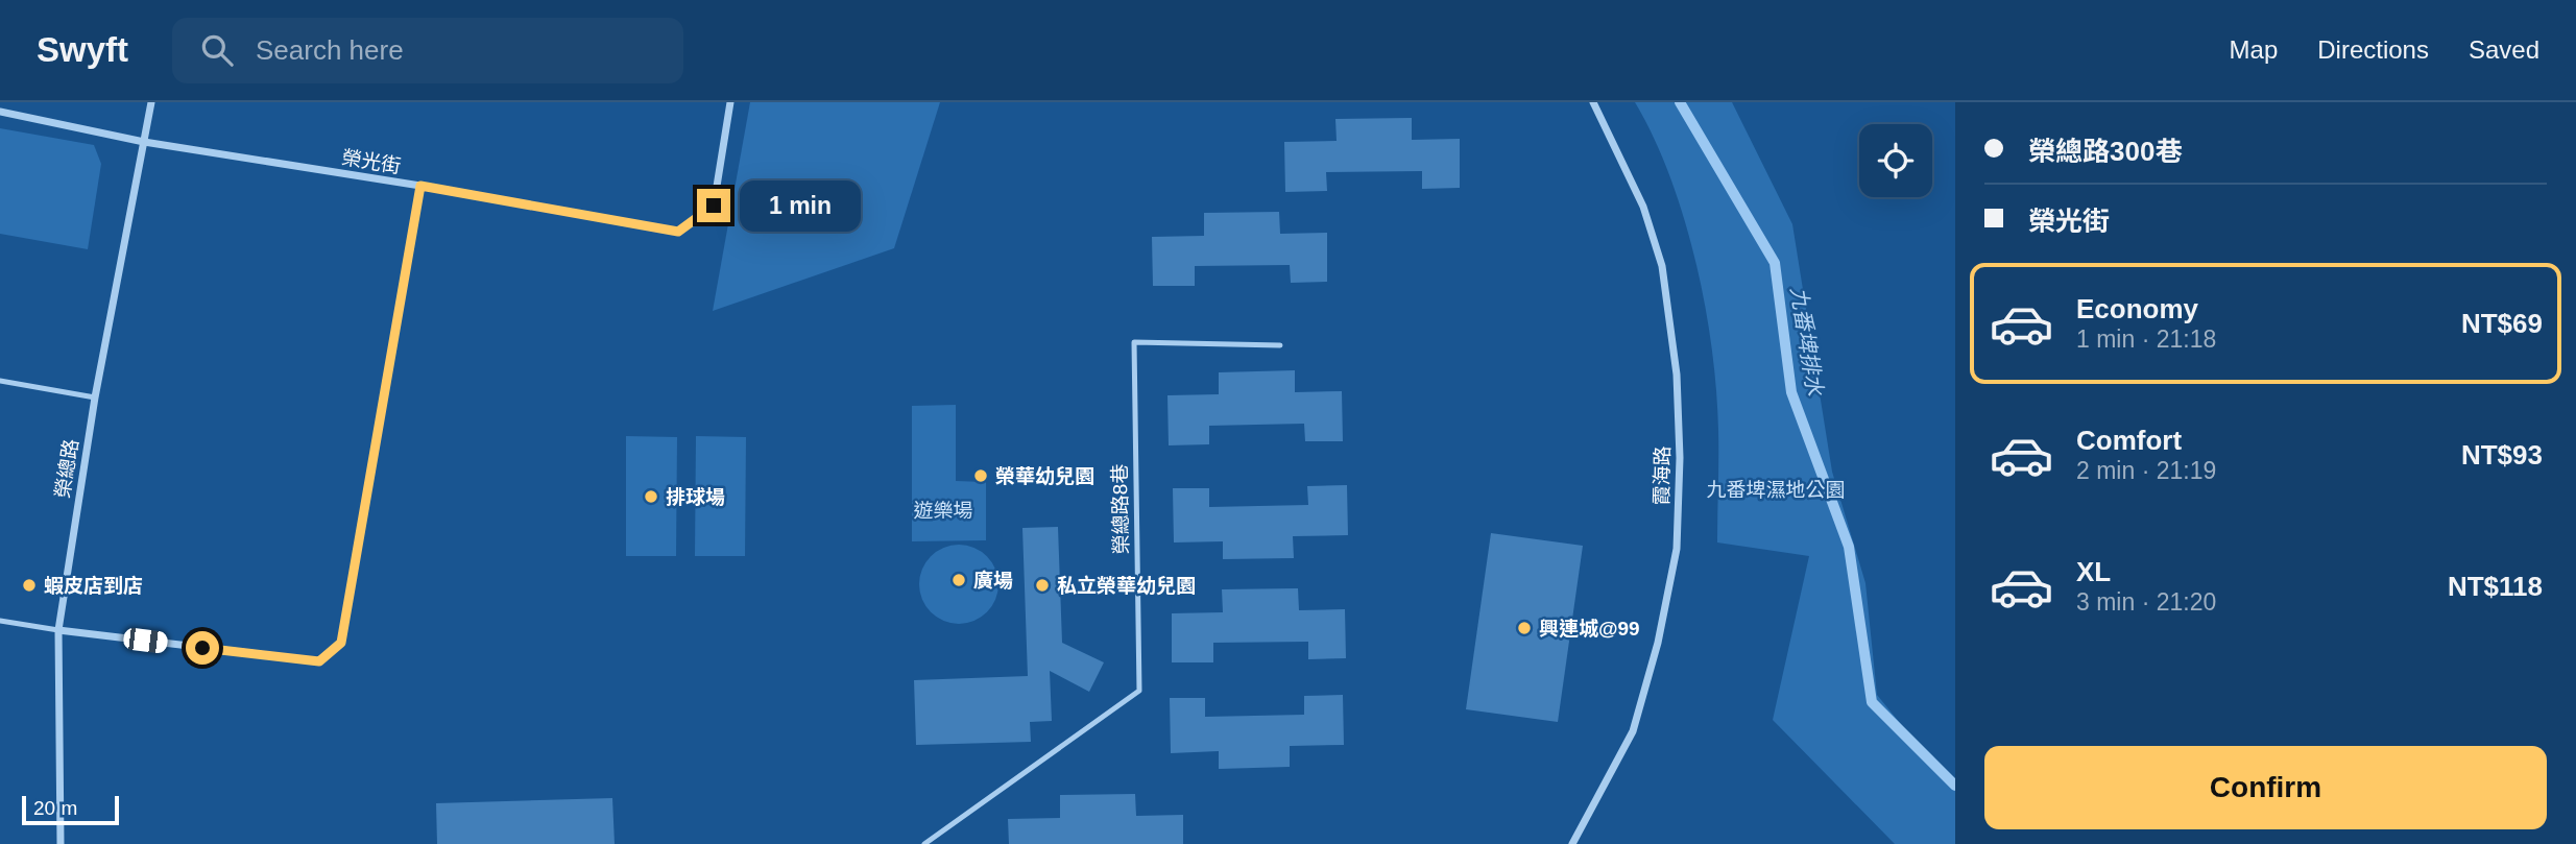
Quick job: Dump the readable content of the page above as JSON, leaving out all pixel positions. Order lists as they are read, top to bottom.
{
  "streets": {
    "street": ["榮光街", "榮總路", "霞海路"],
    "lane": ["榮總路8巷"]
  },
  "crossings": [
    ["榮光街", "榮總路"]
  ],
  "water": ["九番埤排水"],
  "parks": ["九番埤濕地公園", "遊樂場"],
  "places": [
    "榮華幼兒園",
    "排球場",
    "廣場",
    "蝦皮店到店",
    "私立榮華幼兒園",
    "興連城@99"
  ],
  "scale_bar": "20 m",
  "page": {
    "header": "Swyft",
    "search": "Search here",
    "nav": ["Map", "Directions", "Saved"],
    "banner": ["榮總路300巷", "榮光街"],
    "bubble": "1 min",
    "list": [
      {
        "name": "Economy",
        "note": "1 min · 21:18",
        "value": "NT$69"
      },
      {
        "name": "Comfort",
        "note": "2 min · 21:19",
        "value": "NT$93"
      },
      {
        "name": "XL",
        "note": "3 min · 21:20",
        "value": "NT$118"
      }
    ],
    "buttons": "Confirm",
    "scale": "20 m"
  }
}
